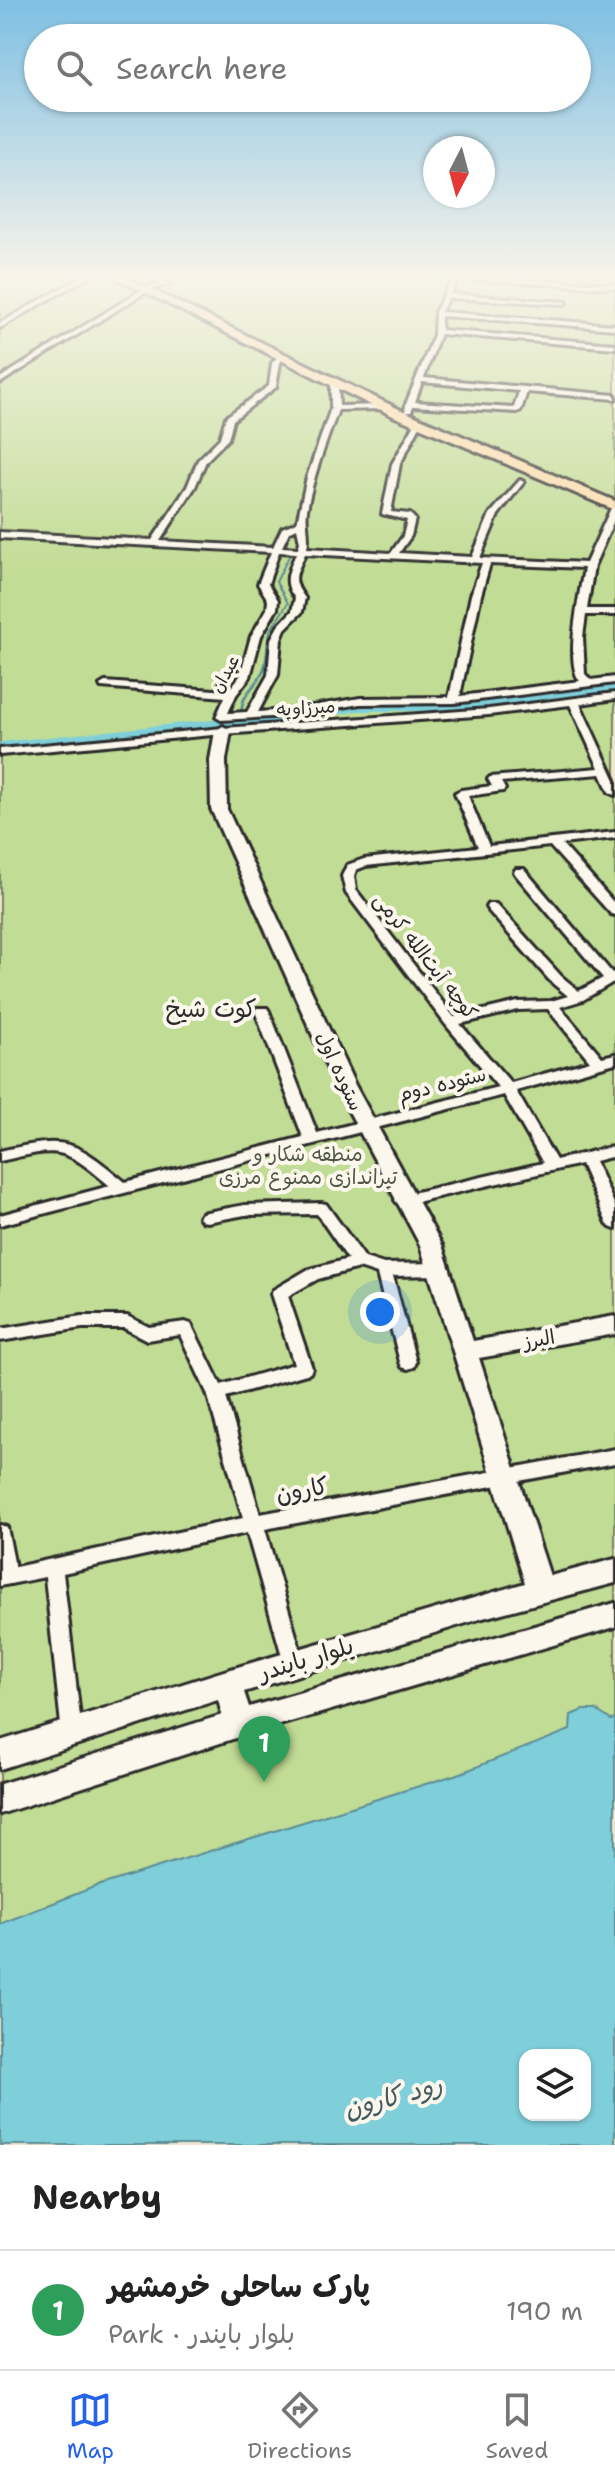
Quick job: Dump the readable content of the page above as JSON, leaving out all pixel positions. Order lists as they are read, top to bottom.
{
  "streets": {
    "street": [
      "عیدان",
      "میرزاویه",
      "کوچه آیت‌الله کرمی",
      "ستوده اول",
      "ستوده دوم",
      "البرز",
      "کارون",
      "بلوار بایندر"
    ]
  },
  "crossings": [
    ["عیدان", "میرزاویه"],
    ["عیدان", "ستوده اول"],
    ["میرزاویه", "ستوده اول"],
    ["کوچه آیت‌الله کرمی", "ستوده دوم"],
    ["ستوده اول", "ستوده دوم"],
    ["ستوده اول", "البرز"],
    ["ستوده اول", "کارون"],
    ["ستوده اول", "بلوار بایندر"]
  ],
  "districts": ["کوت شیخ"],
  "water": ["رود کارون"],
  "parks": ["منطقه شکار و تیراندازی ممنوع مرزی"],
  "north": "bottom",
  "page": {
    "search": "Search here",
    "pins": "1",
    "heading": "Nearby",
    "list": [
      {
        "mark": "1",
        "name": "پارک ساحلی خرمشهر",
        "note": "Park · بلوار بایندر",
        "value": "190 m"
      }
    ],
    "nav": ["Map", "Directions", "Saved"]
  }
}
